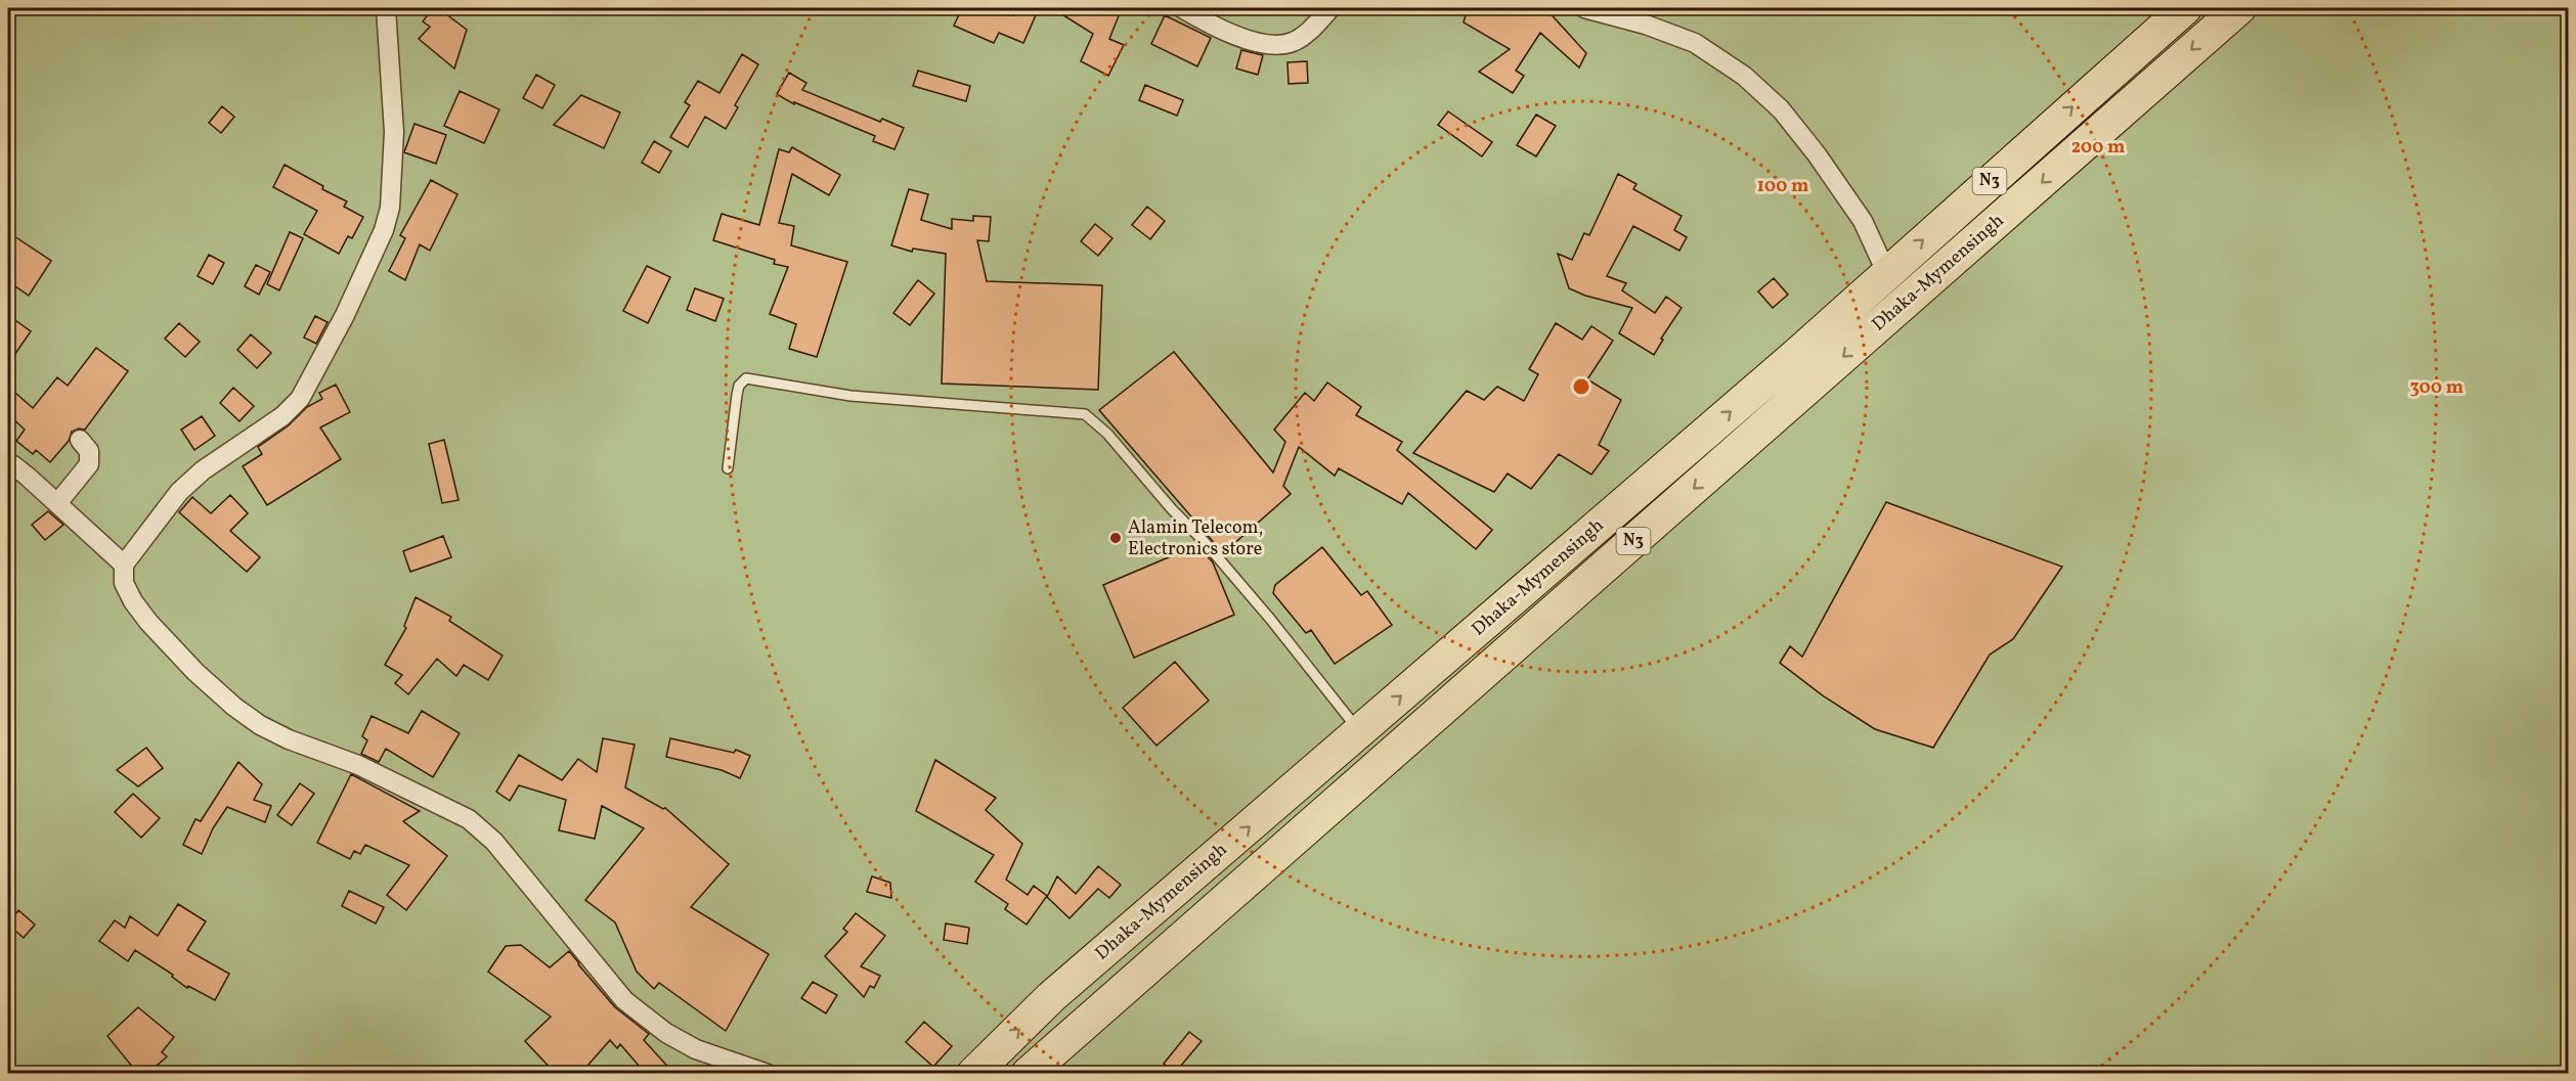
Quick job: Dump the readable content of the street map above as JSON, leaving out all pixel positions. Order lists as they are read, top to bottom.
{
  "streets": {
    "highway": ["N3", "Dhaka-Mymensingh"]
  },
  "places": ["Alamin Telecom, Electronics store"],
  "rings": ["200 m", "100 m", "300 m"]
}
